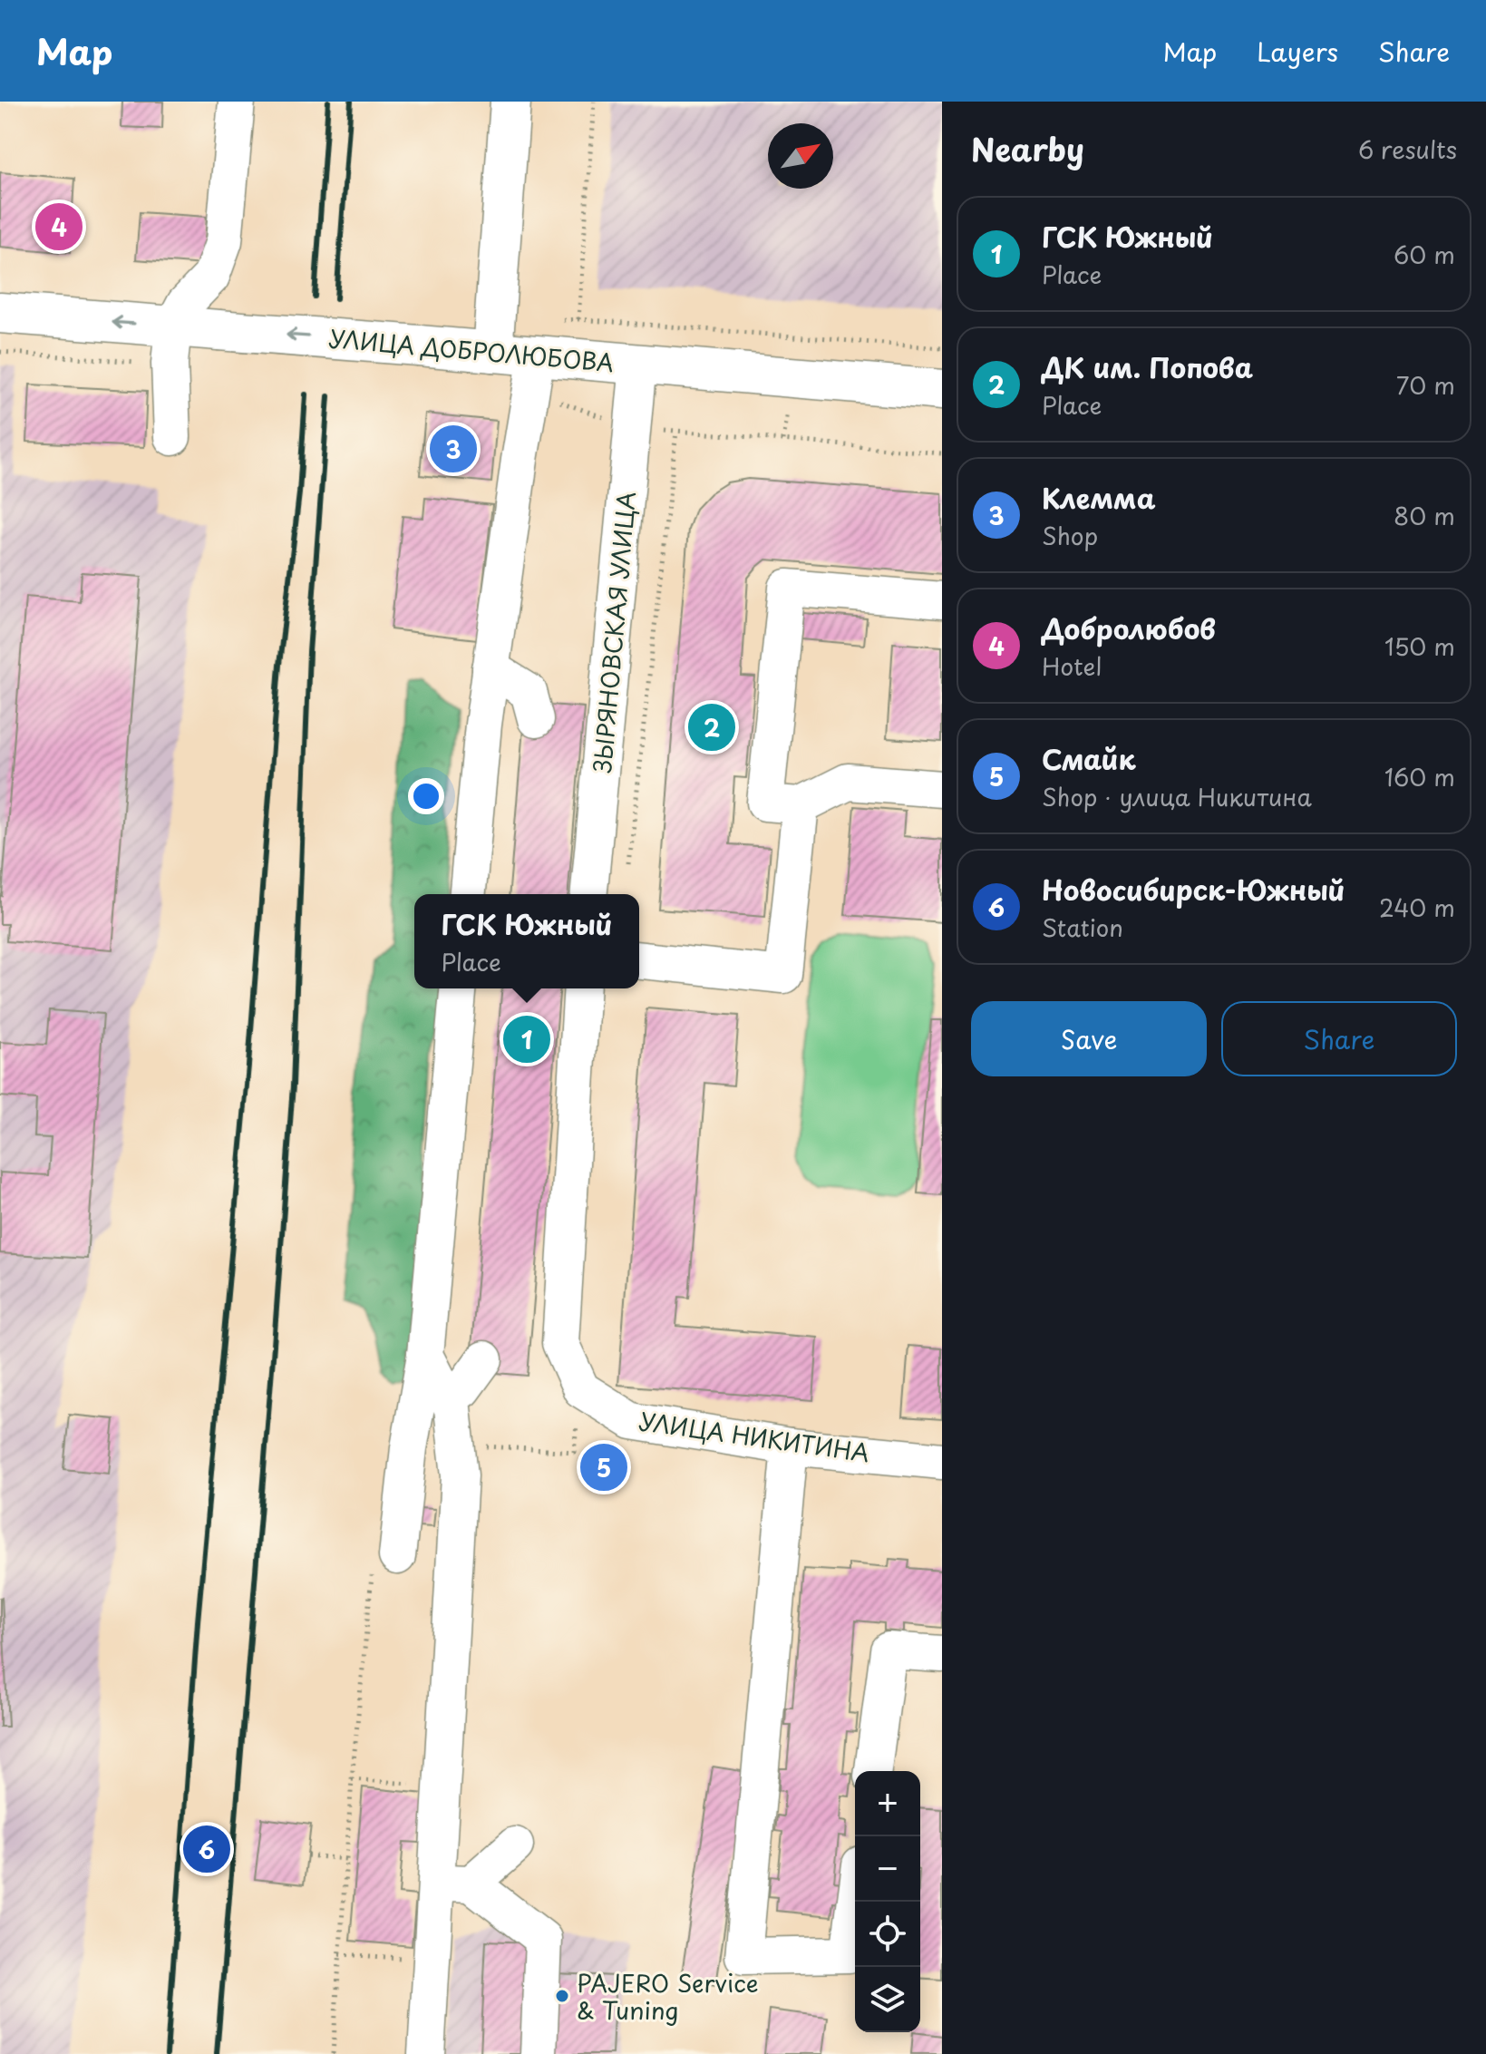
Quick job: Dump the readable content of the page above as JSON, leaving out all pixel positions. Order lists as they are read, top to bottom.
{
  "streets": {
    "main road": ["УЛИЦА ДОБРОЛЮБОВА"],
    "street": ["ЗЫРЯНОВСКАЯ УЛИЦА", "УЛИЦА НИКИТИНА"]
  },
  "crossings": [
    ["УЛИЦА ДОБРОЛЮБОВА", "ЗЫРЯНОВСКАЯ УЛИЦА"]
  ],
  "one_way": ["УЛИЦА ДОБРОЛЮБОВА"],
  "places": ["PAJERO Service & Tuning"],
  "north": "top right",
  "page": {
    "header": "Map",
    "nav": ["Map", "Layers", "Share"],
    "heading": ["Nearby", "6 results"],
    "list": [
      {
        "mark": "1",
        "name": "ГСК Южный",
        "note": "Place",
        "value": "60 m"
      },
      {
        "mark": "2",
        "name": "ДК им. Попова",
        "note": "Place",
        "value": "70 m"
      },
      {
        "mark": "3",
        "name": "Клемма",
        "note": "Shop",
        "value": "80 m"
      },
      {
        "mark": "4",
        "name": "Добролюбов",
        "note": "Hotel",
        "value": "150 m"
      },
      {
        "mark": "5",
        "name": "Смайк",
        "note": "Shop · улица Никитина",
        "value": "160 m"
      },
      {
        "mark": "6",
        "name": "Новосибирск-Южный",
        "note": "Station",
        "value": "240 m"
      }
    ],
    "pins": [
      "4",
      "3",
      "2",
      "1",
      "5",
      "6"
    ],
    "popup": ["ГСК Южный", "Place"],
    "buttons": ["Save", "Share"],
    "map_buttons": ["+", "−"]
  }
}
